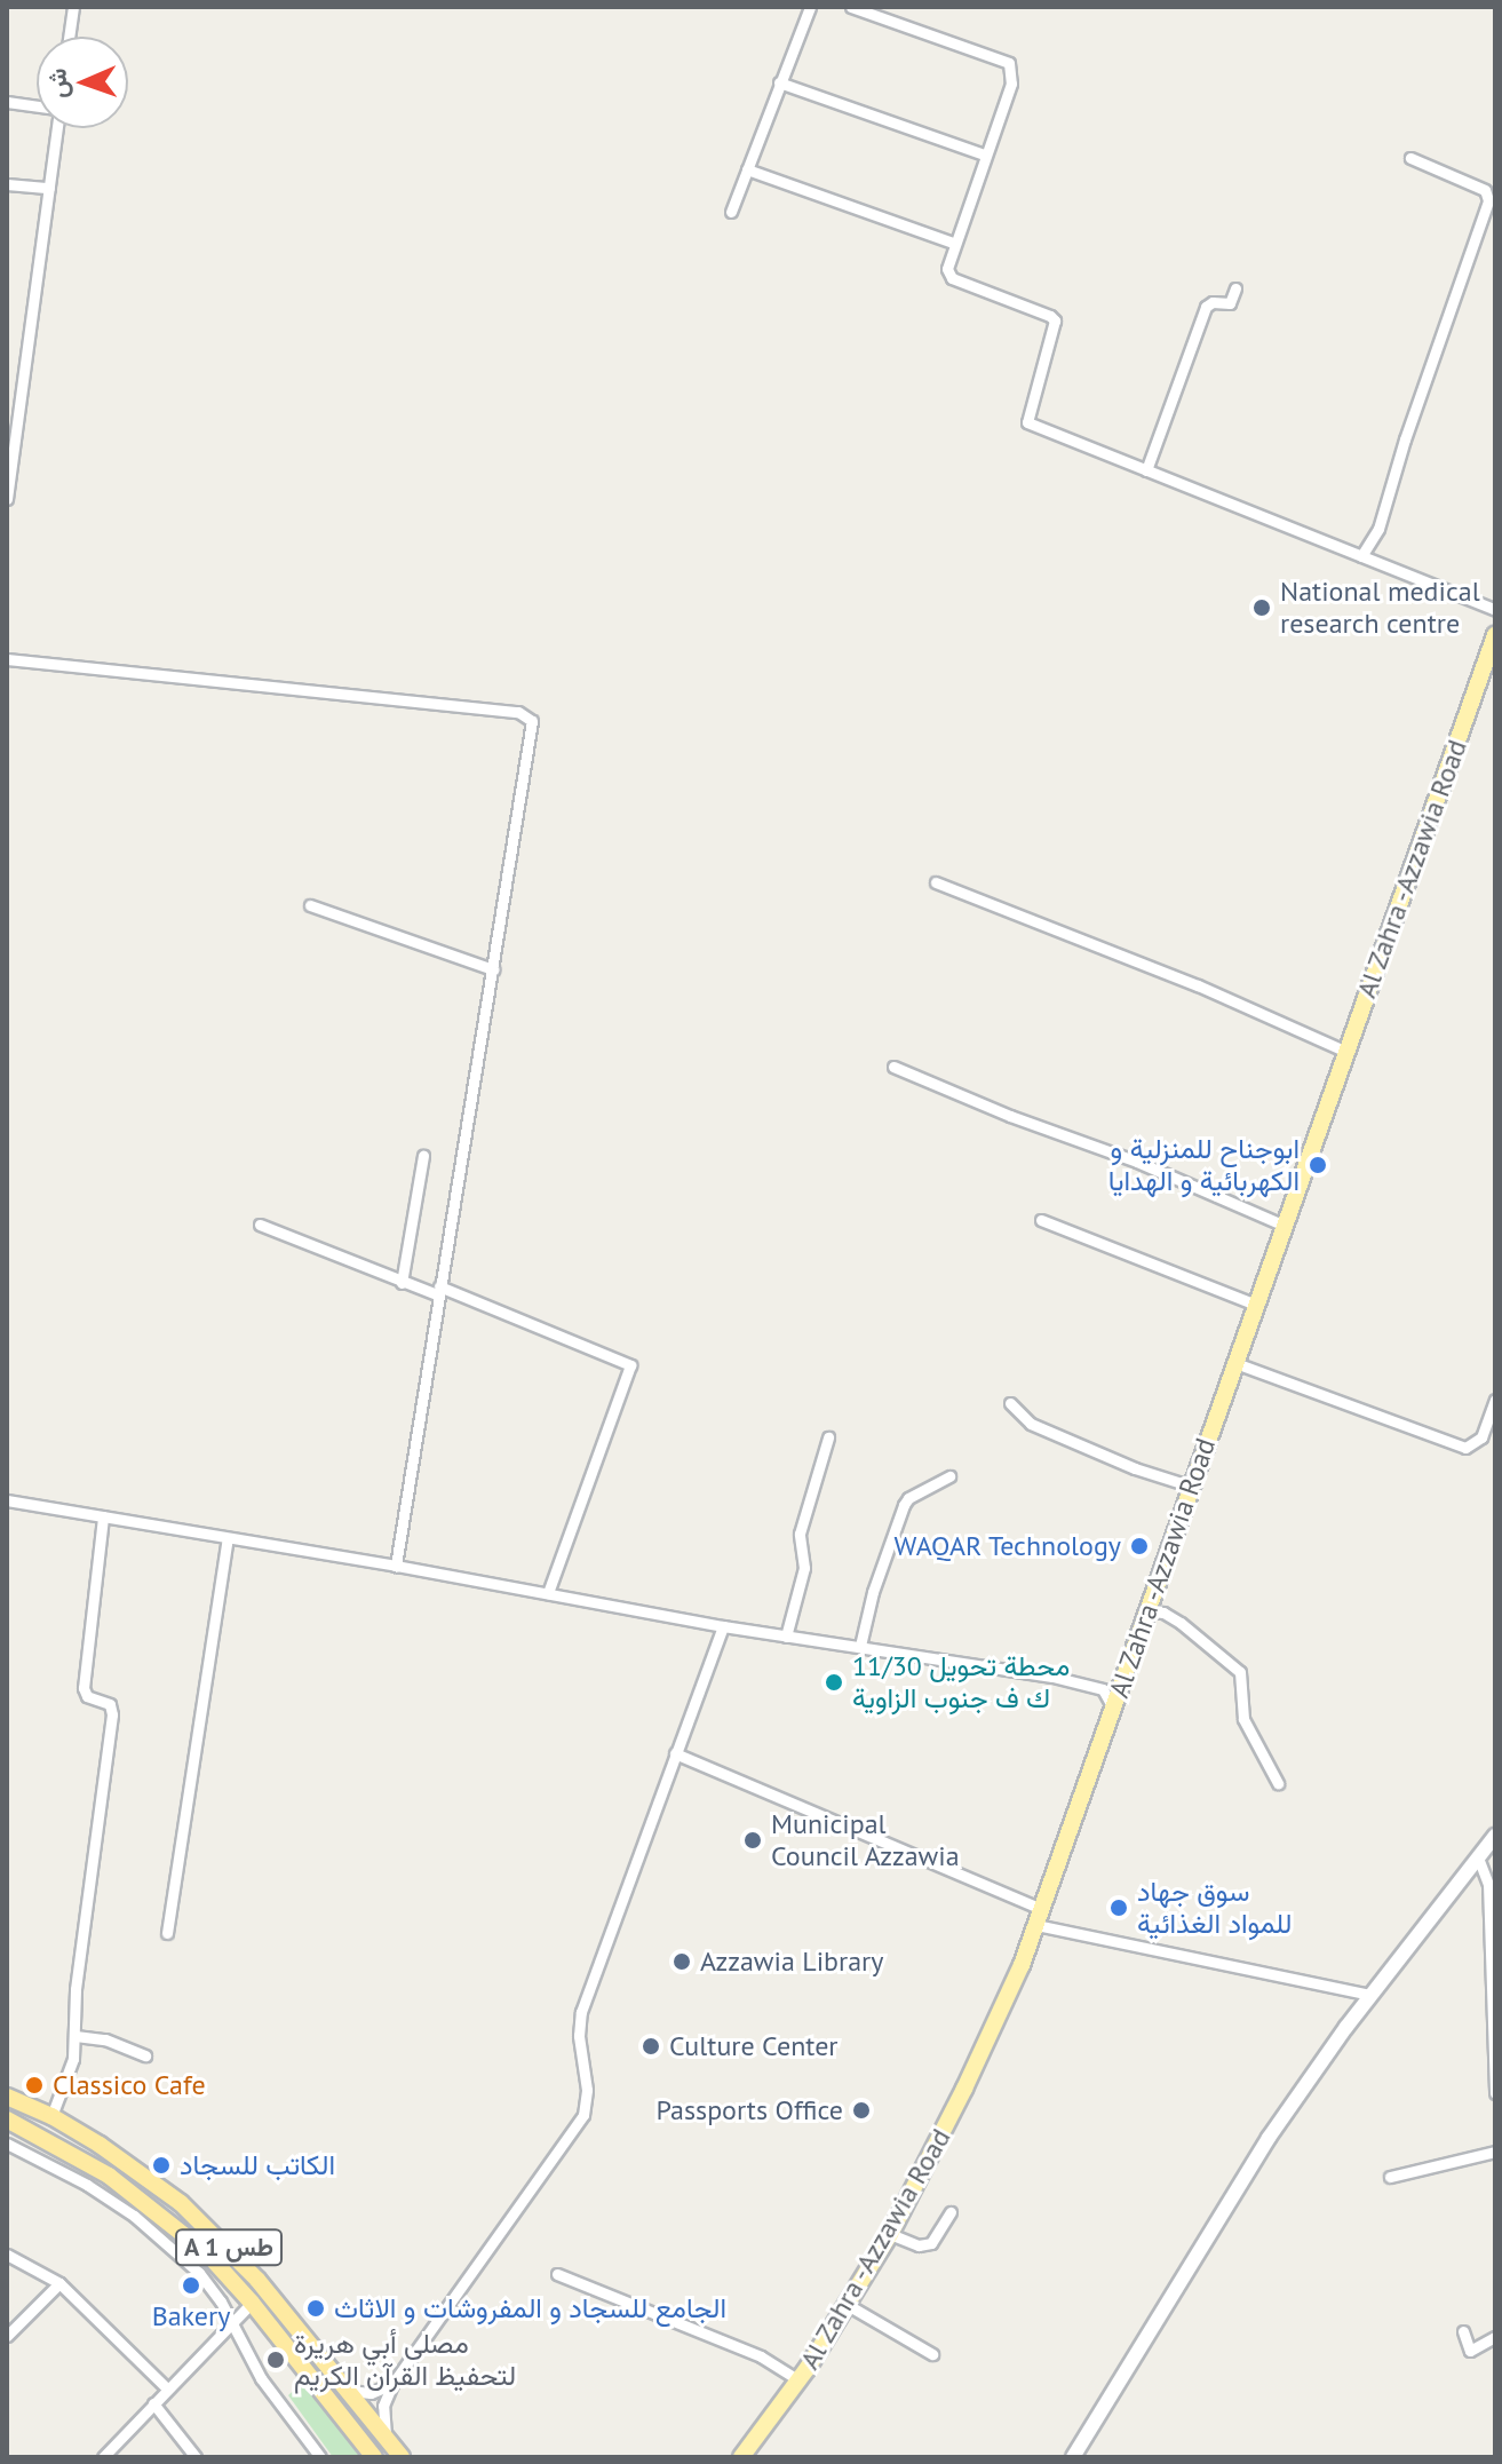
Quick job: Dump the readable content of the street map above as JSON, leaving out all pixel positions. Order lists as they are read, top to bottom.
{
  "streets": {
    "highway": ["A 1 طس"],
    "main road": ["Al Zahra -Azzawia Road"]
  },
  "places": [
    "National medical research centre",
    "ابوجناح للمنزلية و الكهربائية و الهدايا",
    "WAQAR Technology",
    "محطة تحويل 11/30 ك ف جنوب الزاوية",
    "Municipal Council Azzawia",
    "سوق جهاد للمواد الغذائية",
    "Azzawia Library",
    "Culture Center",
    "Classico Cafe",
    "Passports Office",
    "الكاتب للسجاد",
    "Bakery",
    "الجامع للسجاد و المفروشات و الاثاث",
    "مصلى أبي هريرة لتحفيظ القرآن الكريم"
  ],
  "north": "left"
}
